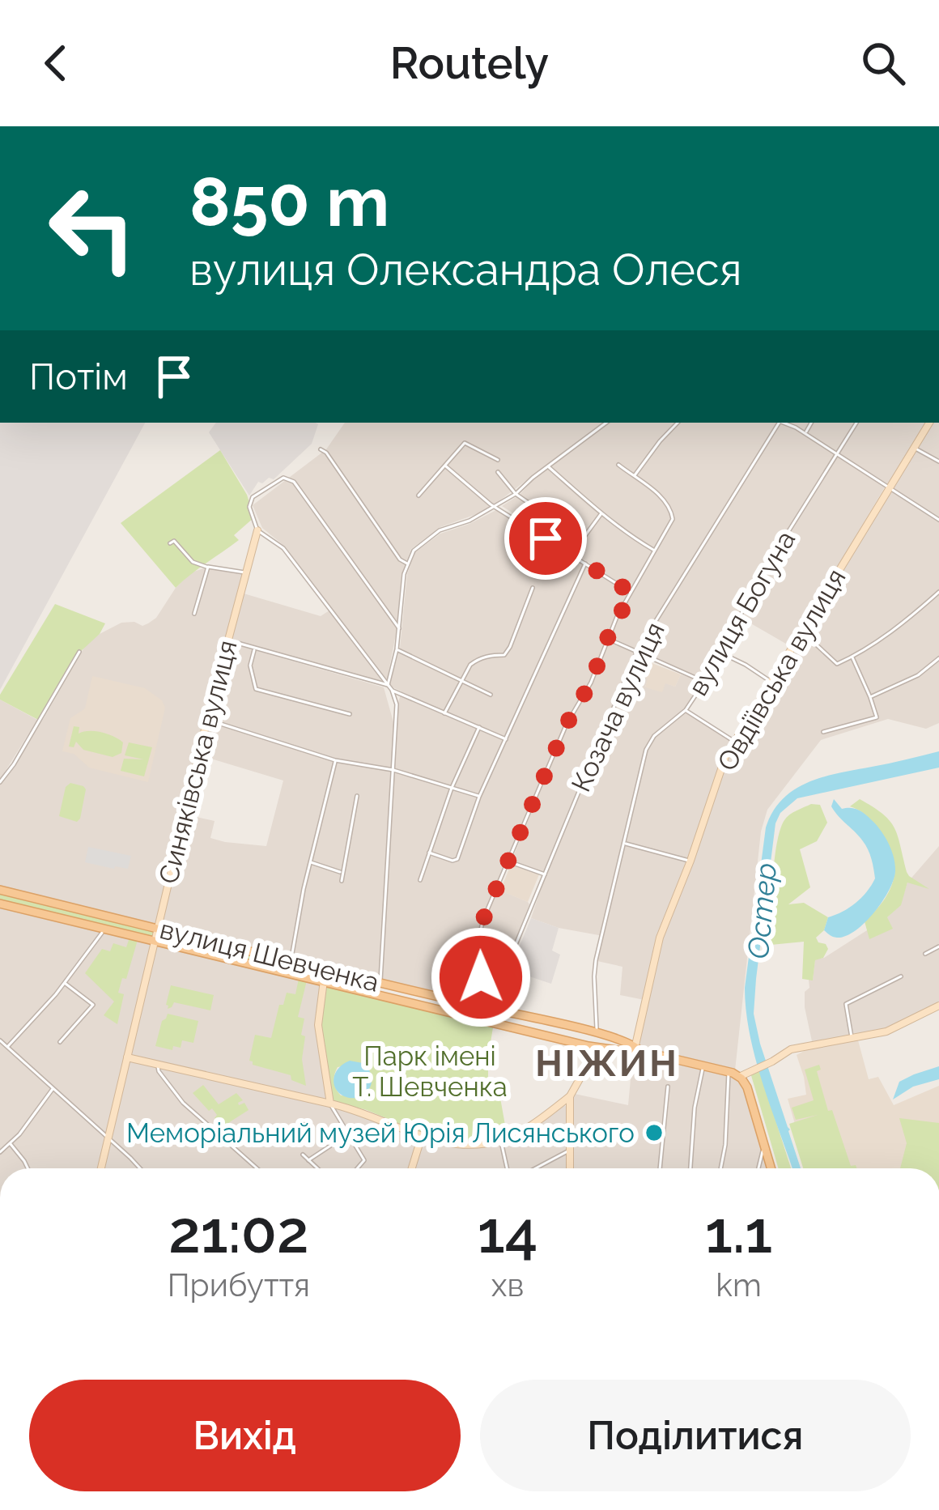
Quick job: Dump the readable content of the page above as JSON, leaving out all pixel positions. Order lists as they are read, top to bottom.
{
  "streets": {
    "main road": ["вулиця Шевченка"],
    "street": [
      "вулиця Богуна",
      "Овдіївська вулиця",
      "Козача вулиця",
      "Синяківська вулиця"
    ]
  },
  "crossings": [
    ["вулиця Богуна", "вулиця Шевченка"],
    ["Овдіївська вулиця", "вулиця Шевченка"],
    ["Козача вулиця", "вулиця Шевченка"],
    ["Синяківська вулиця", "вулиця Шевченка"]
  ],
  "districts": ["НІЖИН"],
  "water": ["Остер"],
  "parks": ["Парк імені Т. Шевченка"],
  "places": ["Меморіальний музей Юрія Лисянського"],
  "page": {
    "header": "Routely",
    "turn": ["850 m", "вулиця Олександра Олеся"],
    "then": "Потім",
    "eta": [
      "21:02",
      "Прибуття",
      "14",
      "хв",
      "1.1",
      "km"
    ],
    "buttons": ["Вихід", "Поділитися"]
  }
}
